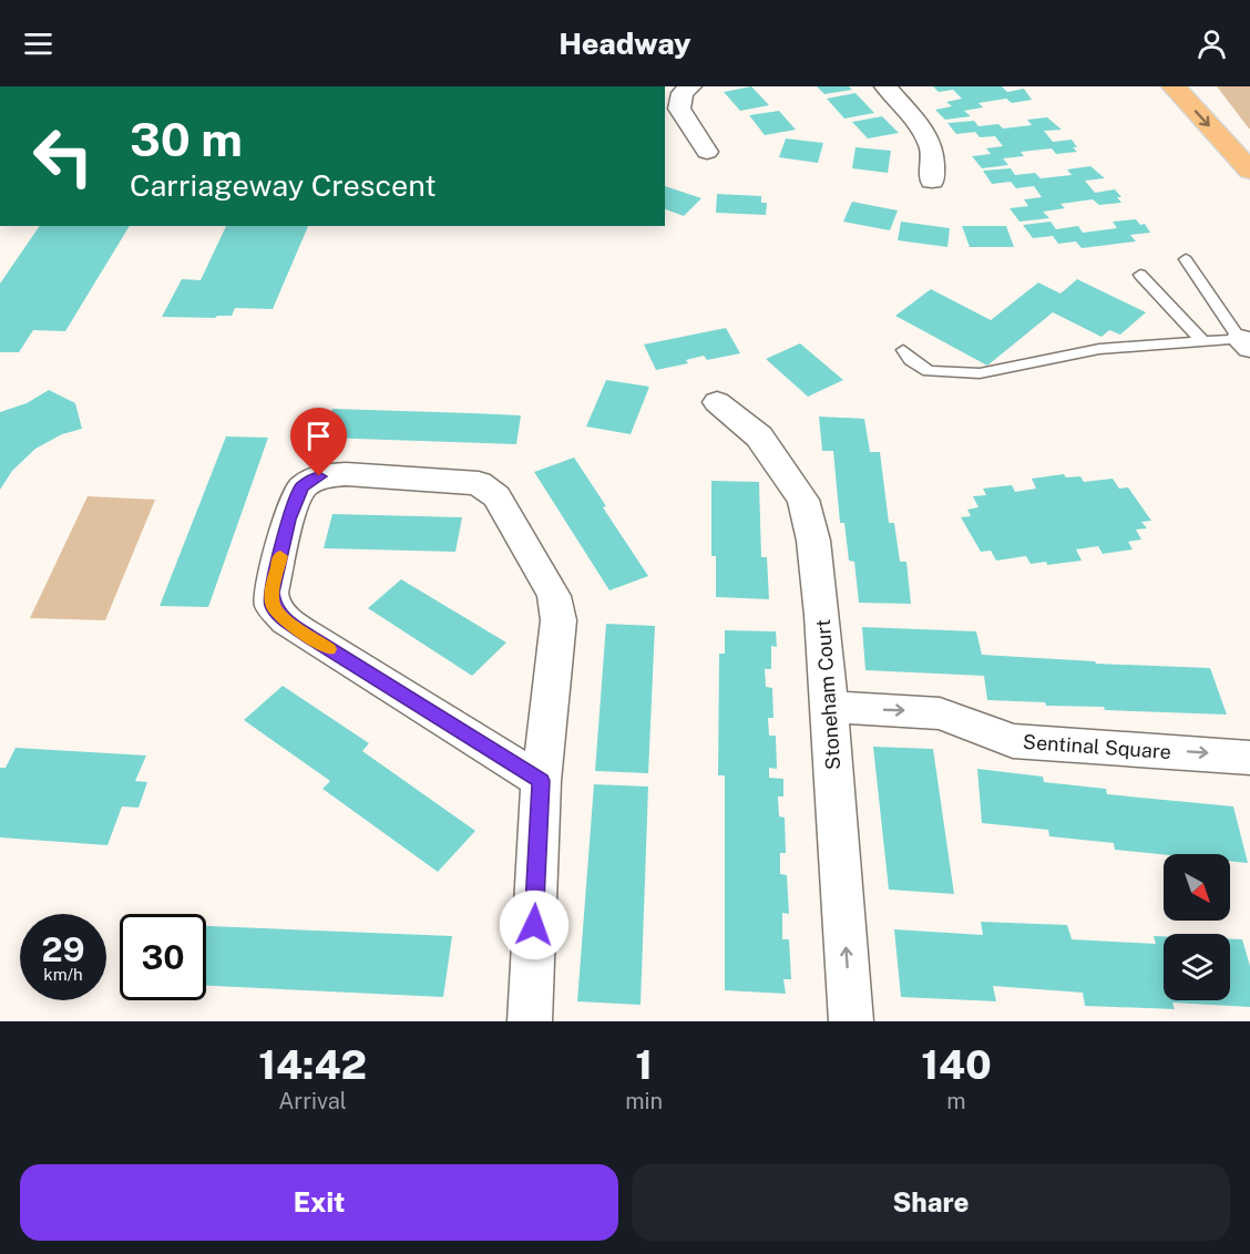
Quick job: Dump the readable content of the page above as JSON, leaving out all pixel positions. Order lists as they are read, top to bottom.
{
  "streets": {
    "street": ["Stoneham Court", "Sentinal Square"]
  },
  "crossings": [
    ["Stoneham Court", "Sentinal Square"]
  ],
  "one_way": ["Stoneham Court", "Sentinal Square"],
  "north": "bottom right",
  "page": {
    "header": "Headway",
    "turn": ["30 m", "Carriageway Crescent"],
    "speed": "29 km/h",
    "limit": "30",
    "eta": [
      "14:42",
      "Arrival",
      "1",
      "min",
      "140",
      "m"
    ],
    "buttons": ["Exit", "Share"]
  }
}
